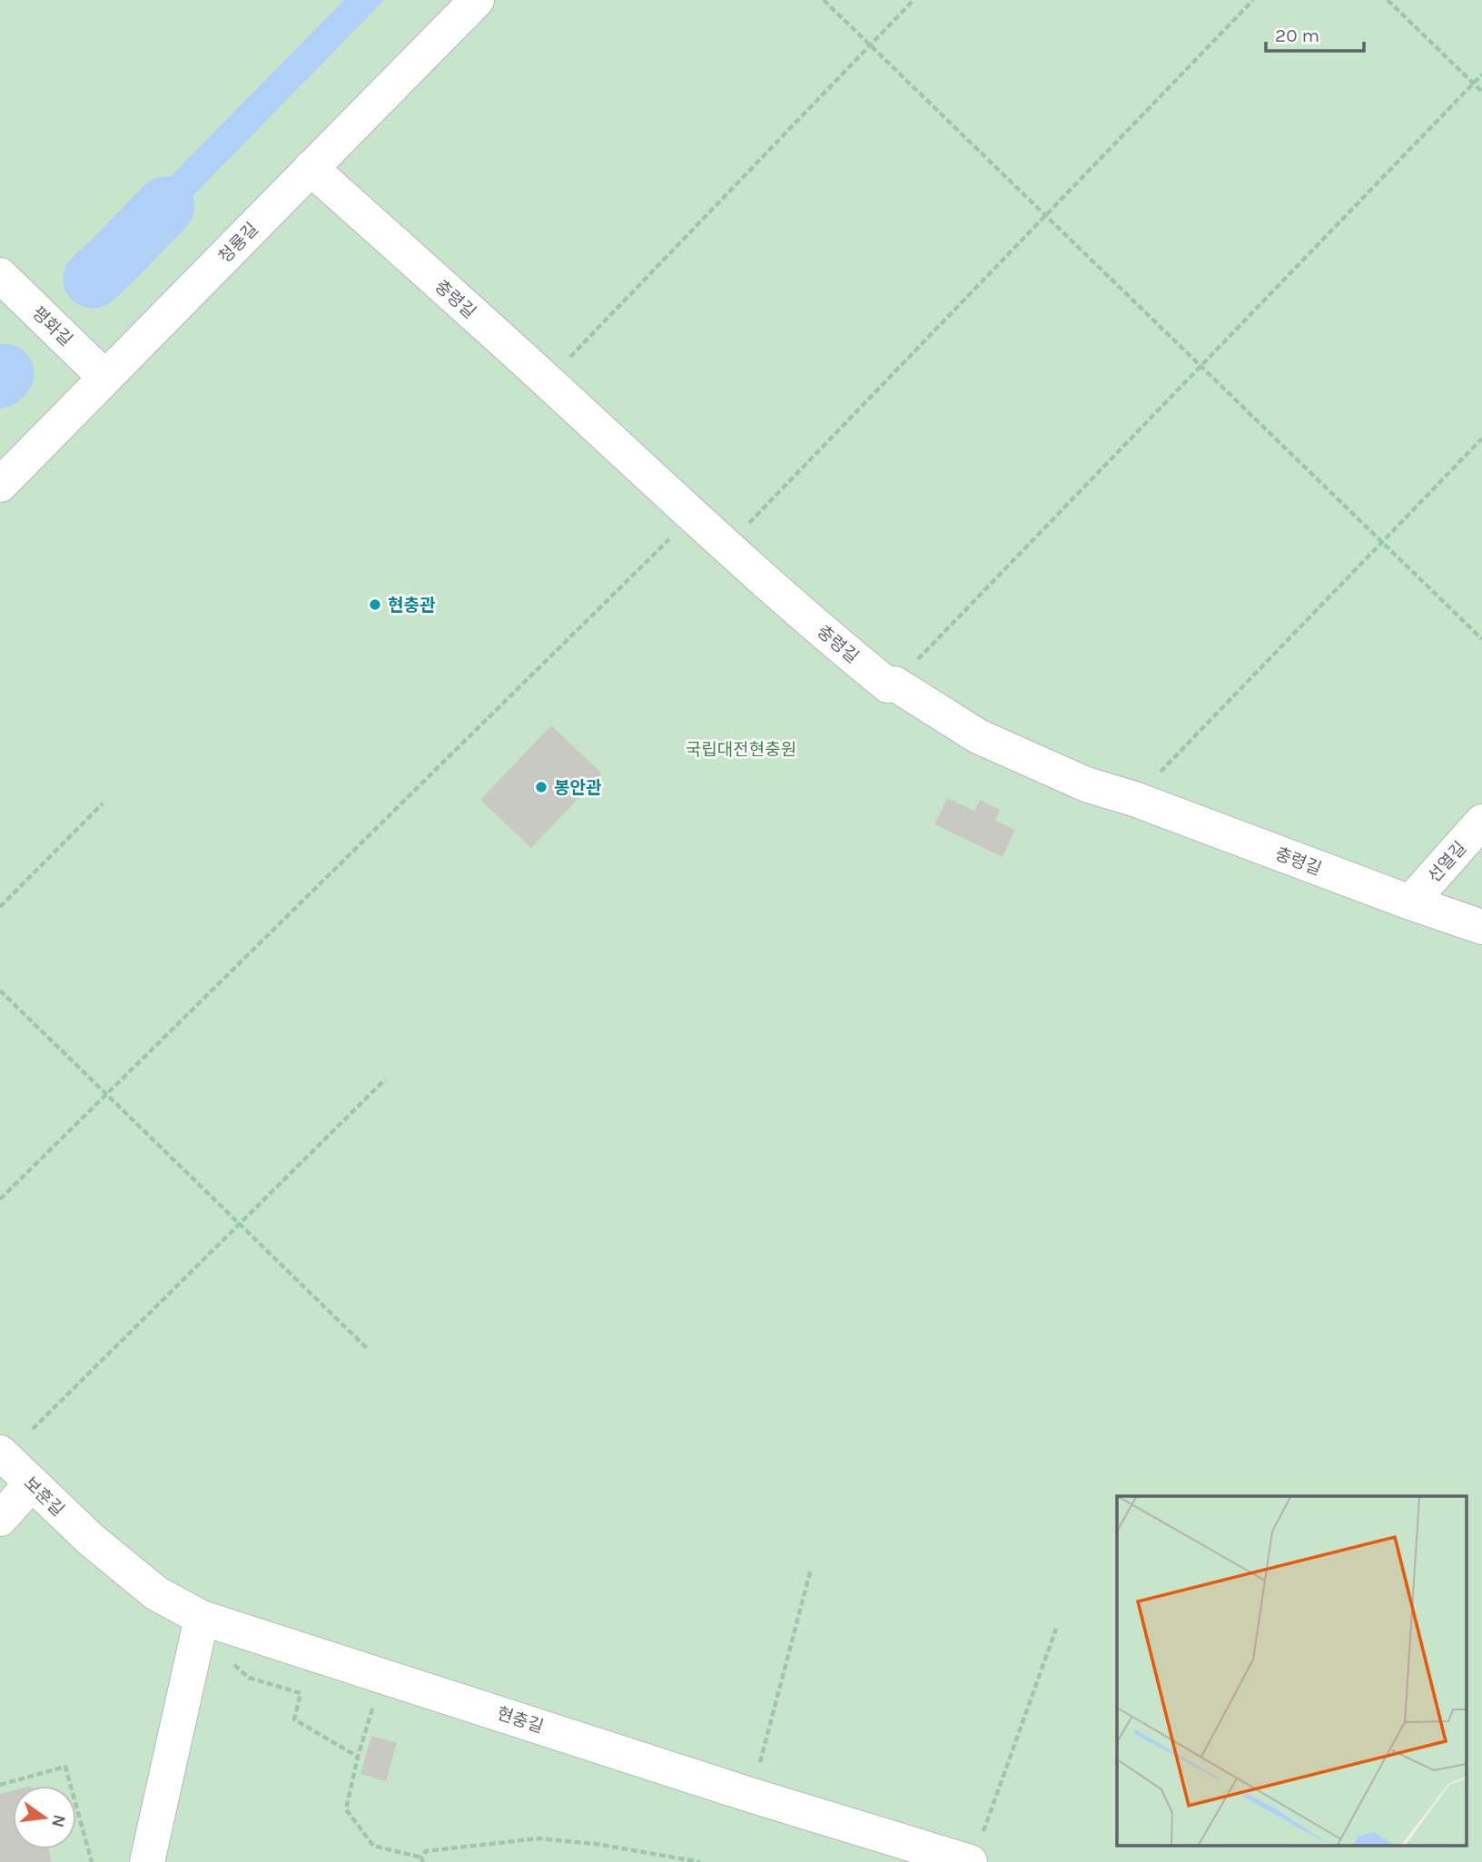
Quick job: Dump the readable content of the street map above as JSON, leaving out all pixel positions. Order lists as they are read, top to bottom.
{
  "streets": {
    "lane": [
      "청룡길",
      "충령길",
      "평화길",
      "선열길",
      "보훈길",
      "현충길"
    ]
  },
  "crossings": [
    ["청룡길", "충령길"],
    ["청룡길", "평화길"],
    ["충령길", "선열길"],
    ["보훈길", "현충길"]
  ],
  "parks": ["국립대전현충원"],
  "places": ["현충관", "봉안관"],
  "scale_bar": "20 m",
  "north": "right"
}
